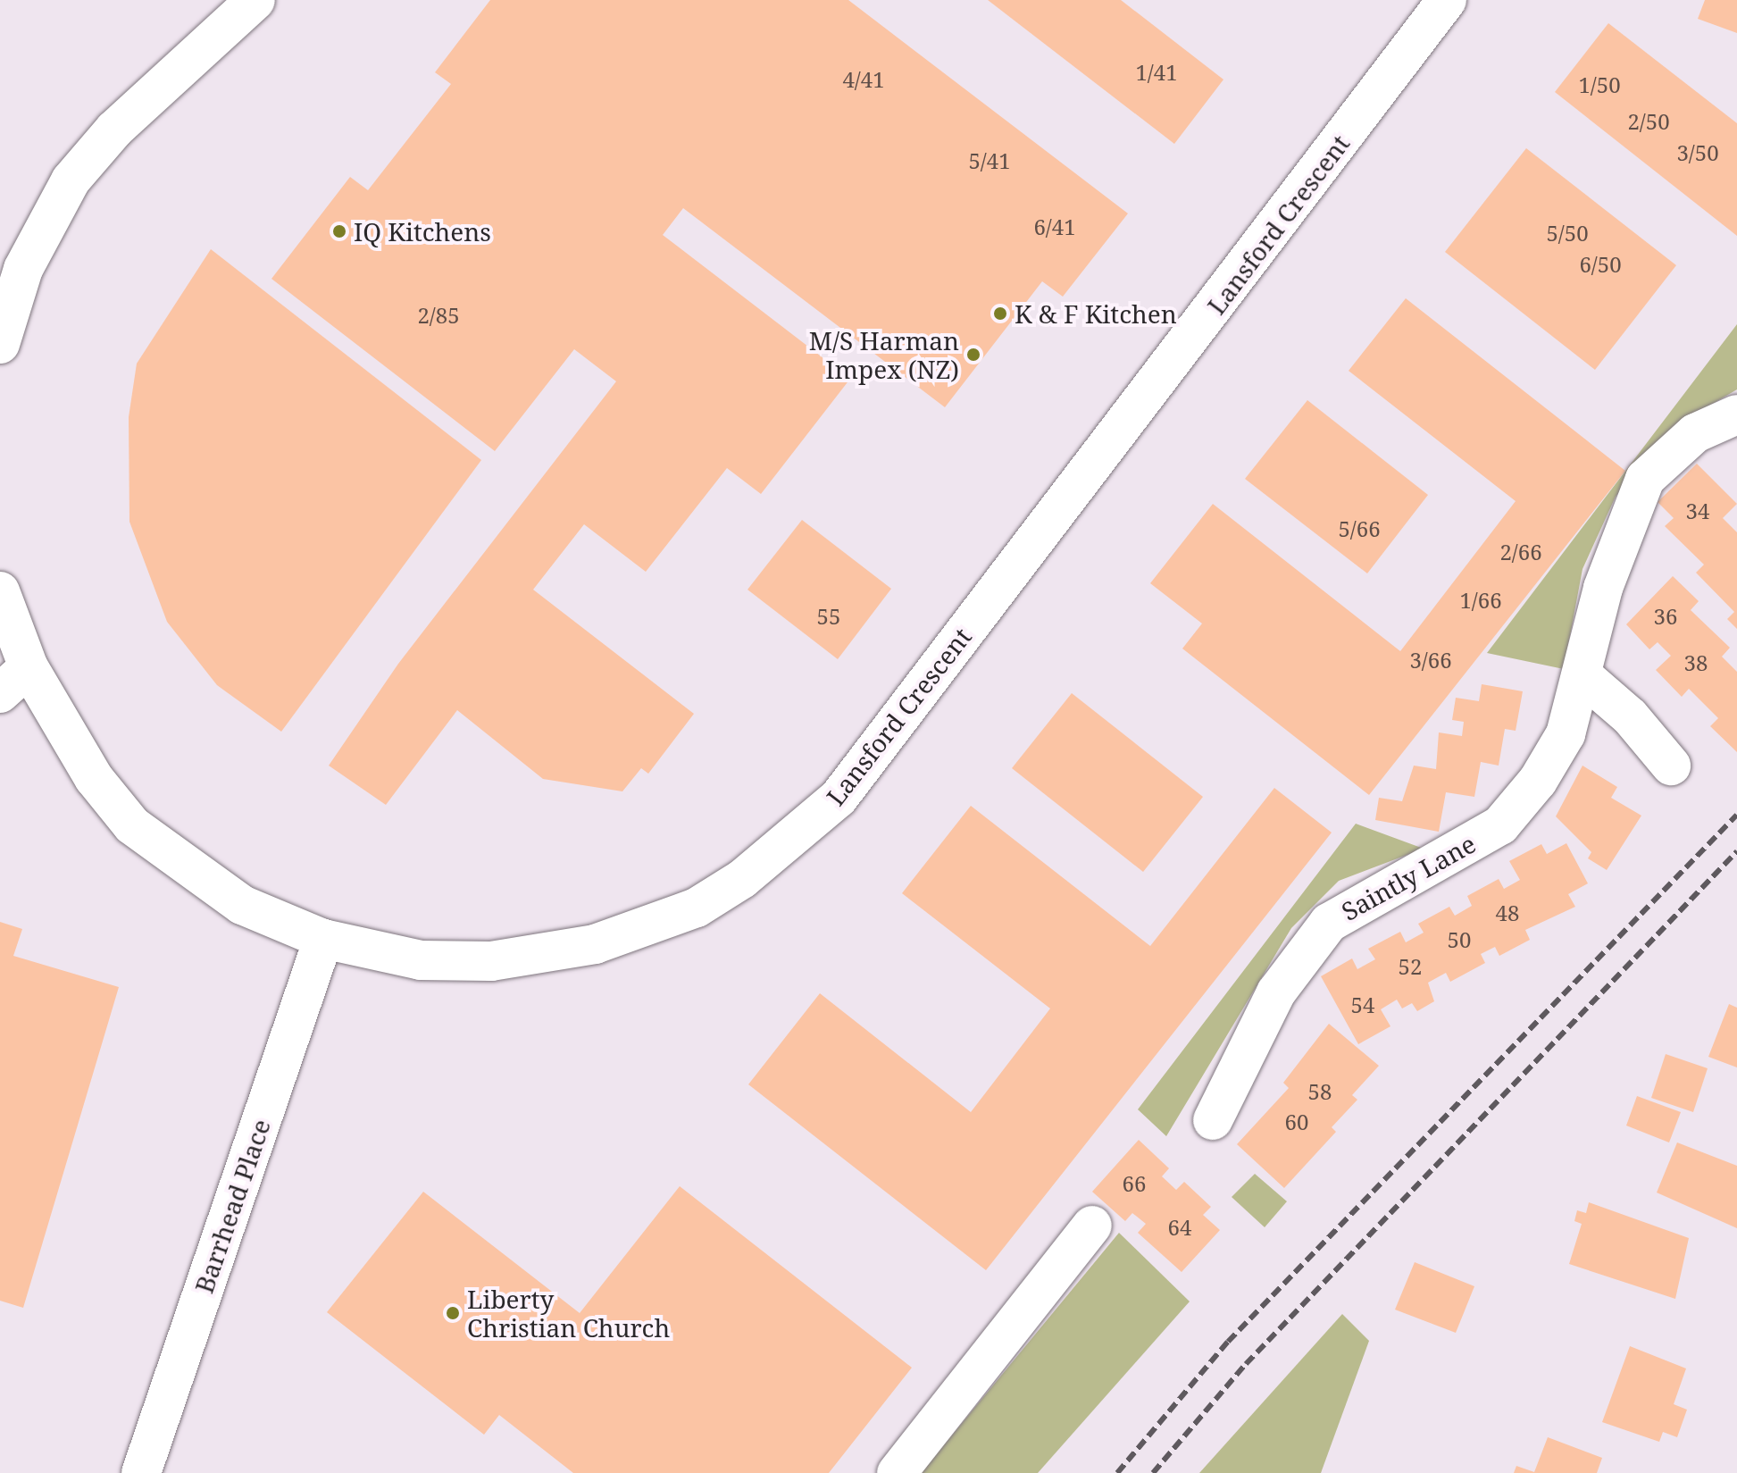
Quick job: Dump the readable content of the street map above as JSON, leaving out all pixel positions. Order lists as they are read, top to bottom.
{
  "streets": {
    "street": ["Lansford Crescent", "Saintly Lane", "Barrhead Place"]
  },
  "crossings": [
    ["Lansford Crescent", "Barrhead Place"]
  ],
  "places": [
    "IQ Kitchens",
    "K & F Kitchen",
    "M/S Harman Impex (NZ)",
    "Liberty Christian Church"
  ],
  "house_numbers": [
    "1/41",
    "4/41",
    "1/50",
    "2/50",
    "3/50",
    "5/41",
    "6/41",
    "5/50",
    "6/50",
    "2/85",
    "34",
    "5/66",
    "2/66",
    "1/66",
    "55",
    "36",
    "3/66",
    "38",
    "48",
    "50",
    "52",
    "54",
    "58",
    "60",
    "66",
    "64"
  ]
}
